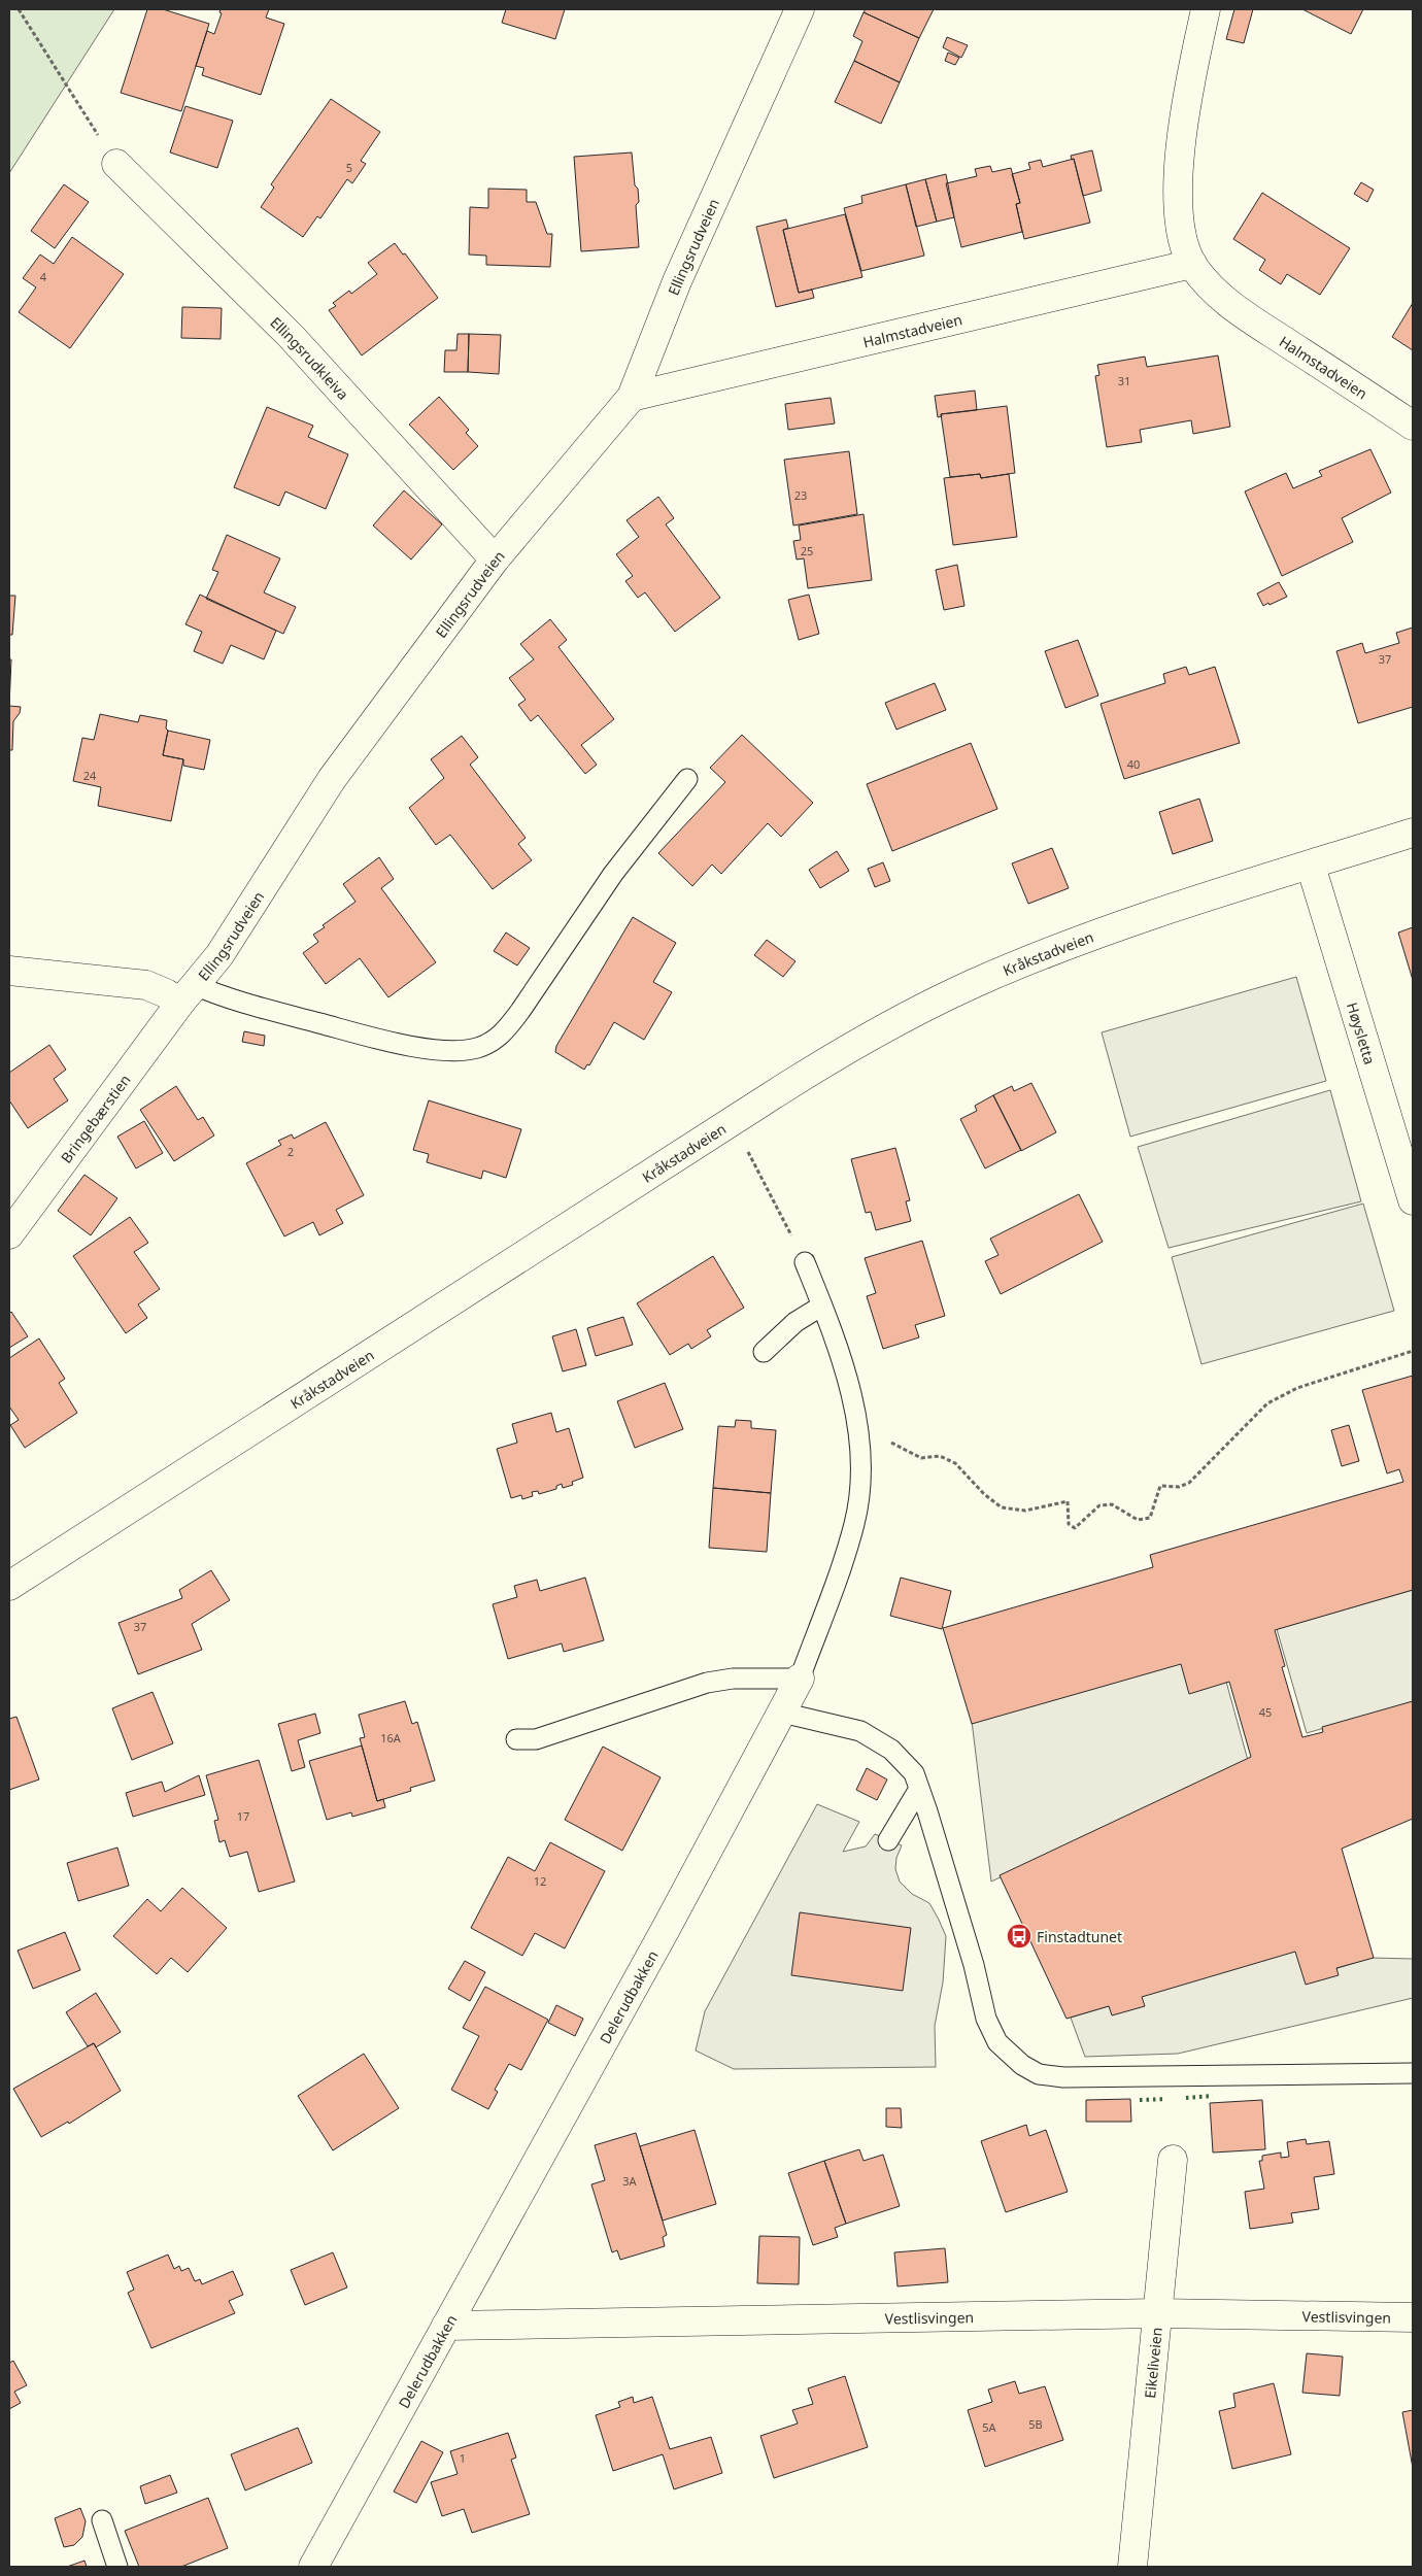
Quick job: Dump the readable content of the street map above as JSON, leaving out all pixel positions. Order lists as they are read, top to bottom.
{
  "streets": {
    "street": [
      "Ellingsrudveien",
      "Halmstadveien",
      "Ellingsrudkleiva",
      "Kråkstadveien",
      "Høysletta",
      "Bringebærstien",
      "Delerudbakken",
      "Vestlisvingen",
      "Eikeliveien"
    ]
  },
  "crossings": [
    ["Ellingsrudveien", "Halmstadveien"],
    ["Ellingsrudveien", "Ellingsrudkleiva"],
    ["Ellingsrudveien", "Bringebærstien"],
    ["Kråkstadveien", "Høysletta"],
    ["Delerudbakken", "Vestlisvingen"],
    ["Vestlisvingen", "Eikeliveien"]
  ],
  "places": {
    "bus stop": ["Finstadtunet"]
  },
  "house_numbers": [
    "5",
    "4",
    "31",
    "23",
    "25",
    "37",
    "40",
    "24",
    "2",
    "37",
    "45",
    "16A",
    "17",
    "12",
    "3A",
    "5B",
    "5A",
    "1"
  ]
}
